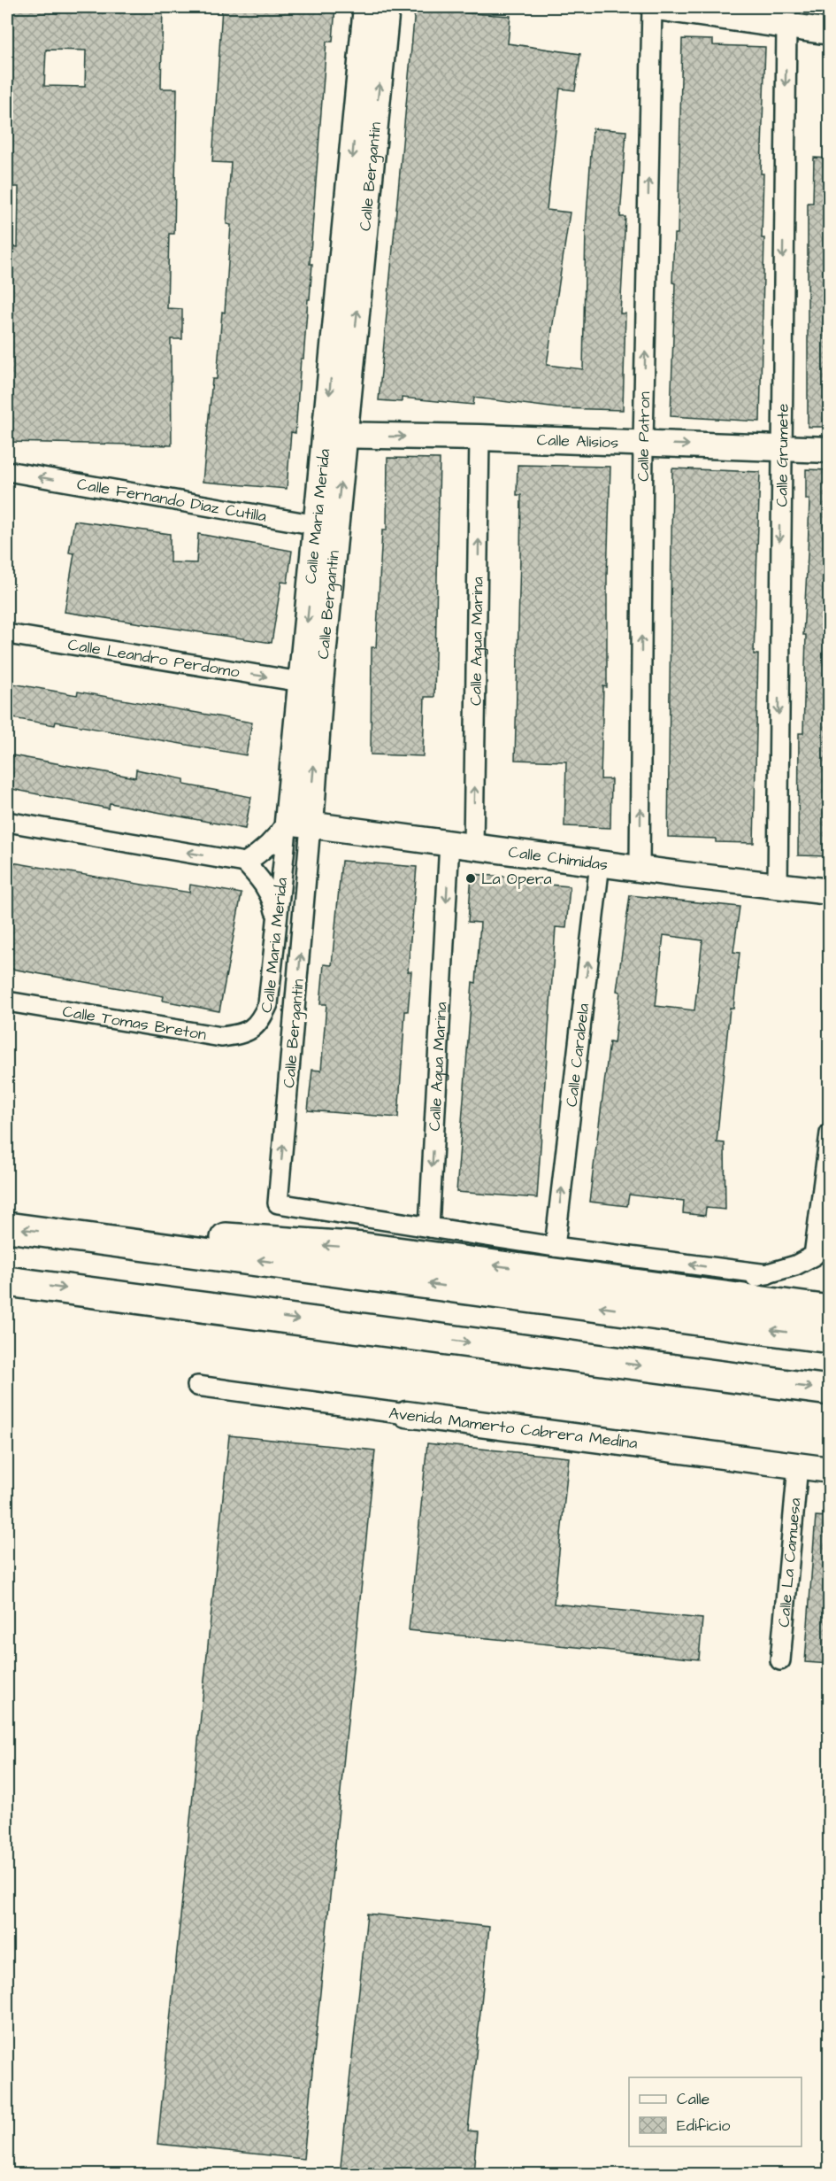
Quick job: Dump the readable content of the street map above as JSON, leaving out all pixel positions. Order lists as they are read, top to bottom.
{
  "streets": {
    "street": [
      "Calle Bergantin",
      "Calle Patron",
      "Calle Alisios",
      "Calle Grumete",
      "Calle Fernando Diaz Cutilla",
      "Calle Maria Merida",
      "Calle Agua Marina",
      "Calle Leandro Perdomo",
      "Calle Chimidas",
      "Calle Tomas Breton",
      "Calle Carabela",
      "Avenida Mamerto Cabrera Medina",
      "Calle La Camuesa"
    ]
  },
  "crossings": [
    ["Calle Bergantin", "Calle Alisios"],
    ["Calle Bergantin", "Calle Fernando Diaz Cutilla"],
    ["Calle Bergantin", "Calle Maria Merida"],
    ["Calle Bergantin", "Calle Agua Marina"],
    ["Calle Bergantin", "Calle Chimidas"],
    ["Calle Patron", "Calle Alisios"],
    ["Calle Patron", "Calle Chimidas"],
    ["Calle Alisios", "Calle Grumete"],
    ["Calle Alisios", "Calle Agua Marina"],
    ["Calle Grumete", "Calle Chimidas"],
    ["Calle Fernando Diaz Cutilla", "Calle Maria Merida"],
    ["Calle Maria Merida", "Calle Leandro Perdomo"],
    ["Calle Maria Merida", "Calle Chimidas"],
    ["Calle Maria Merida", "Calle Tomas Breton"],
    ["Calle Agua Marina", "Calle Chimidas"],
    ["Calle Chimidas", "Calle Carabela"],
    ["Avenida Mamerto Cabrera Medina", "Calle La Camuesa"]
  ],
  "one_way": [
    "Calle Bergantin",
    "Calle Patron",
    "Calle Alisios",
    "Calle Grumete",
    "Calle Fernando Diaz Cutilla",
    "Calle Leandro Perdomo",
    "Calle Carabela"
  ],
  "places": ["La Opera"],
  "legend": ["Calle", "Edificio"]
}
